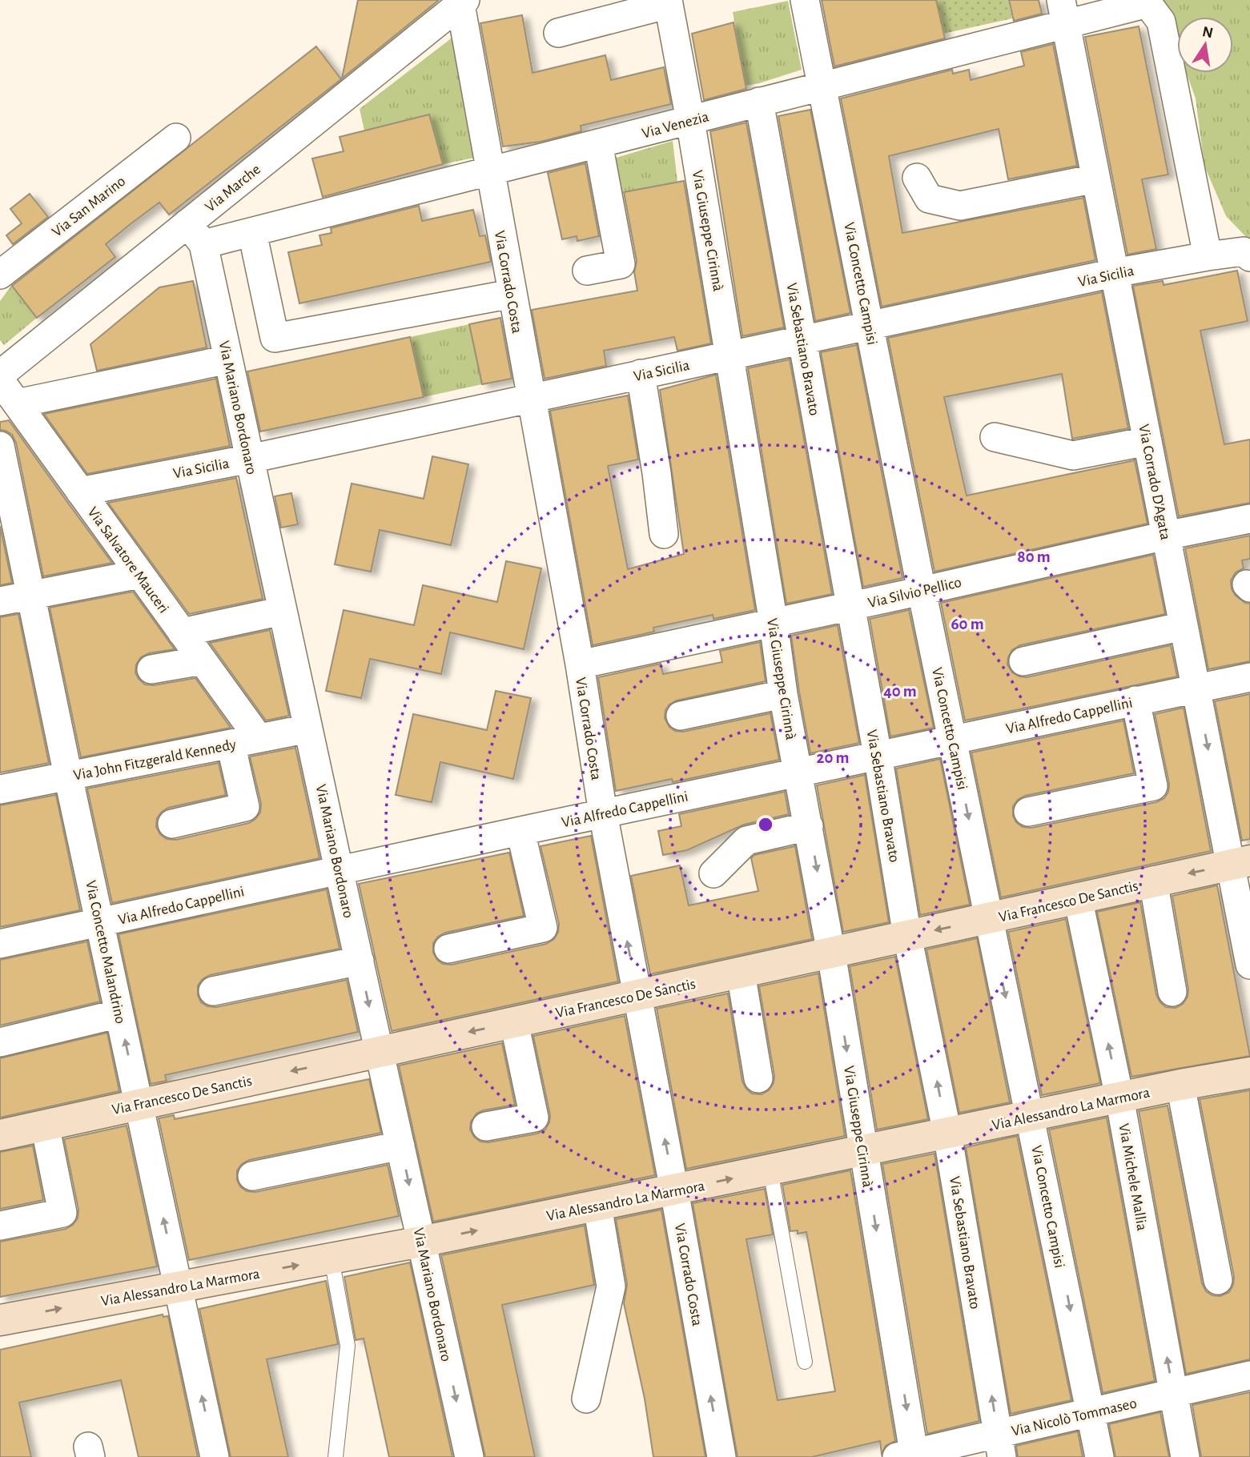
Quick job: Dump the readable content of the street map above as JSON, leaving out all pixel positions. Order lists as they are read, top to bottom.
{
  "streets": {
    "street": [
      "Via Venezia",
      "Via Marche",
      "Via San Marino",
      "Via Giuseppe Cirinnà",
      "Via Sicilia",
      "Via Corrado Costa",
      "Via Concetto Campisi",
      "Via Sebastiano Bravato",
      "Via Mariano Bordonaro",
      "Via Corrado D'Agata",
      "Via Salvatore Mauceri",
      "Via Silvio Pellico",
      "Via Alfredo Cappellini",
      "Via John Fitzgerald Kennedy",
      "Via Francesco De Sanctis",
      "Via Concetto Malandrino",
      "Via Alessandro La Marmora",
      "Via Michele Mallia",
      "Via Nicolò Tommaseo"
    ]
  },
  "crossings": [
    ["Via Venezia", "Via Marche"],
    ["Via Venezia", "Via Giuseppe Cirinnà"],
    ["Via Venezia", "Via Sicilia"],
    ["Via Venezia", "Via Corrado Costa"],
    ["Via Venezia", "Via Concetto Campisi"],
    ["Via Venezia", "Via Sebastiano Bravato"],
    ["Via Venezia", "Via Mariano Bordonaro"],
    ["Via Venezia", "Via Corrado D'Agata"],
    ["Via Marche", "Via Corrado Costa"],
    ["Via Marche", "Via Mariano Bordonaro"],
    ["Via Giuseppe Cirinnà", "Via Sicilia"],
    ["Via Giuseppe Cirinnà", "Via Silvio Pellico"],
    ["Via Giuseppe Cirinnà", "Via Alfredo Cappellini"],
    ["Via Giuseppe Cirinnà", "Via Francesco De Sanctis"],
    ["Via Giuseppe Cirinnà", "Via Alessandro La Marmora"],
    ["Via Giuseppe Cirinnà", "Via Nicolò Tommaseo"],
    ["Via Sicilia", "Via Corrado Costa"],
    ["Via Sicilia", "Via Concetto Campisi"],
    ["Via Sicilia", "Via Sebastiano Bravato"],
    ["Via Sicilia", "Via Mariano Bordonaro"],
    ["Via Sicilia", "Via Corrado D'Agata"],
    ["Via Sicilia", "Via Salvatore Mauceri"],
    ["Via Corrado Costa", "Via Silvio Pellico"],
    ["Via Corrado Costa", "Via Alfredo Cappellini"],
    ["Via Corrado Costa", "Via Francesco De Sanctis"],
    ["Via Corrado Costa", "Via Alessandro La Marmora"],
    ["Via Concetto Campisi", "Via Silvio Pellico"],
    ["Via Concetto Campisi", "Via Alfredo Cappellini"],
    ["Via Concetto Campisi", "Via Francesco De Sanctis"],
    ["Via Concetto Campisi", "Via Alessandro La Marmora"],
    ["Via Concetto Campisi", "Via Nicolò Tommaseo"],
    ["Via Sebastiano Bravato", "Via Silvio Pellico"],
    ["Via Sebastiano Bravato", "Via Alfredo Cappellini"],
    ["Via Sebastiano Bravato", "Via Francesco De Sanctis"],
    ["Via Sebastiano Bravato", "Via Alessandro La Marmora"],
    ["Via Sebastiano Bravato", "Via Nicolò Tommaseo"],
    ["Via Mariano Bordonaro", "Via Alfredo Cappellini"],
    ["Via Mariano Bordonaro", "Via John Fitzgerald Kennedy"],
    ["Via Mariano Bordonaro", "Via Francesco De Sanctis"],
    ["Via Mariano Bordonaro", "Via Alessandro La Marmora"],
    ["Via Corrado D'Agata", "Via Silvio Pellico"],
    ["Via Corrado D'Agata", "Via Alfredo Cappellini"],
    ["Via Corrado D'Agata", "Via Francesco De Sanctis"],
    ["Via Salvatore Mauceri", "Via John Fitzgerald Kennedy"],
    ["Via Salvatore Mauceri", "Via Concetto Malandrino"],
    ["Via Alfredo Cappellini", "Via Concetto Malandrino"],
    ["Via John Fitzgerald Kennedy", "Via Concetto Malandrino"],
    ["Via Francesco De Sanctis", "Via Concetto Malandrino"],
    ["Via Francesco De Sanctis", "Via Michele Mallia"],
    ["Via Concetto Malandrino", "Via Alessandro La Marmora"],
    ["Via Alessandro La Marmora", "Via Michele Mallia"],
    ["Via Michele Mallia", "Via Nicolò Tommaseo"]
  ],
  "one_way": ["Via Giuseppe Cirinnà", "Via Concetto Malandrino", "Via Alessandro La Marmora"],
  "north": "top",
  "rings": [
    "80 m",
    "60 m",
    "40 m",
    "20 m"
  ]
}
